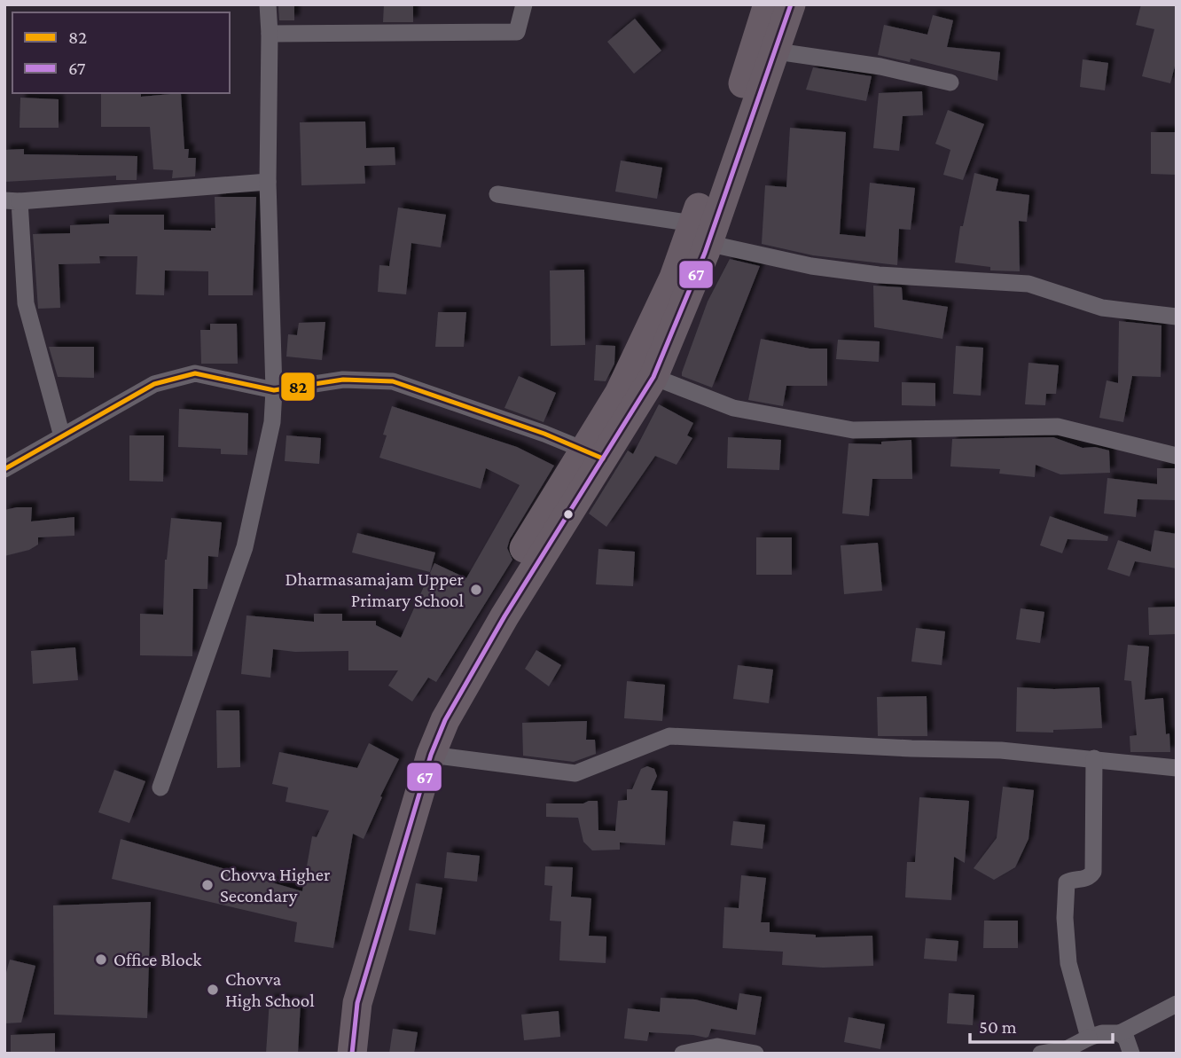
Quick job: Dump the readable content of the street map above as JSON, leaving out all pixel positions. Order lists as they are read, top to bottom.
{
  "places": [
    "Dharmasamajam Upper Primary School",
    "Chovva Higher Secondary",
    "Office Block",
    "Chovva High School"
  ],
  "lines": ["transit line 67", "transit line 82"],
  "legend": ["82", "67"],
  "scale_bar": "50 m"
}
